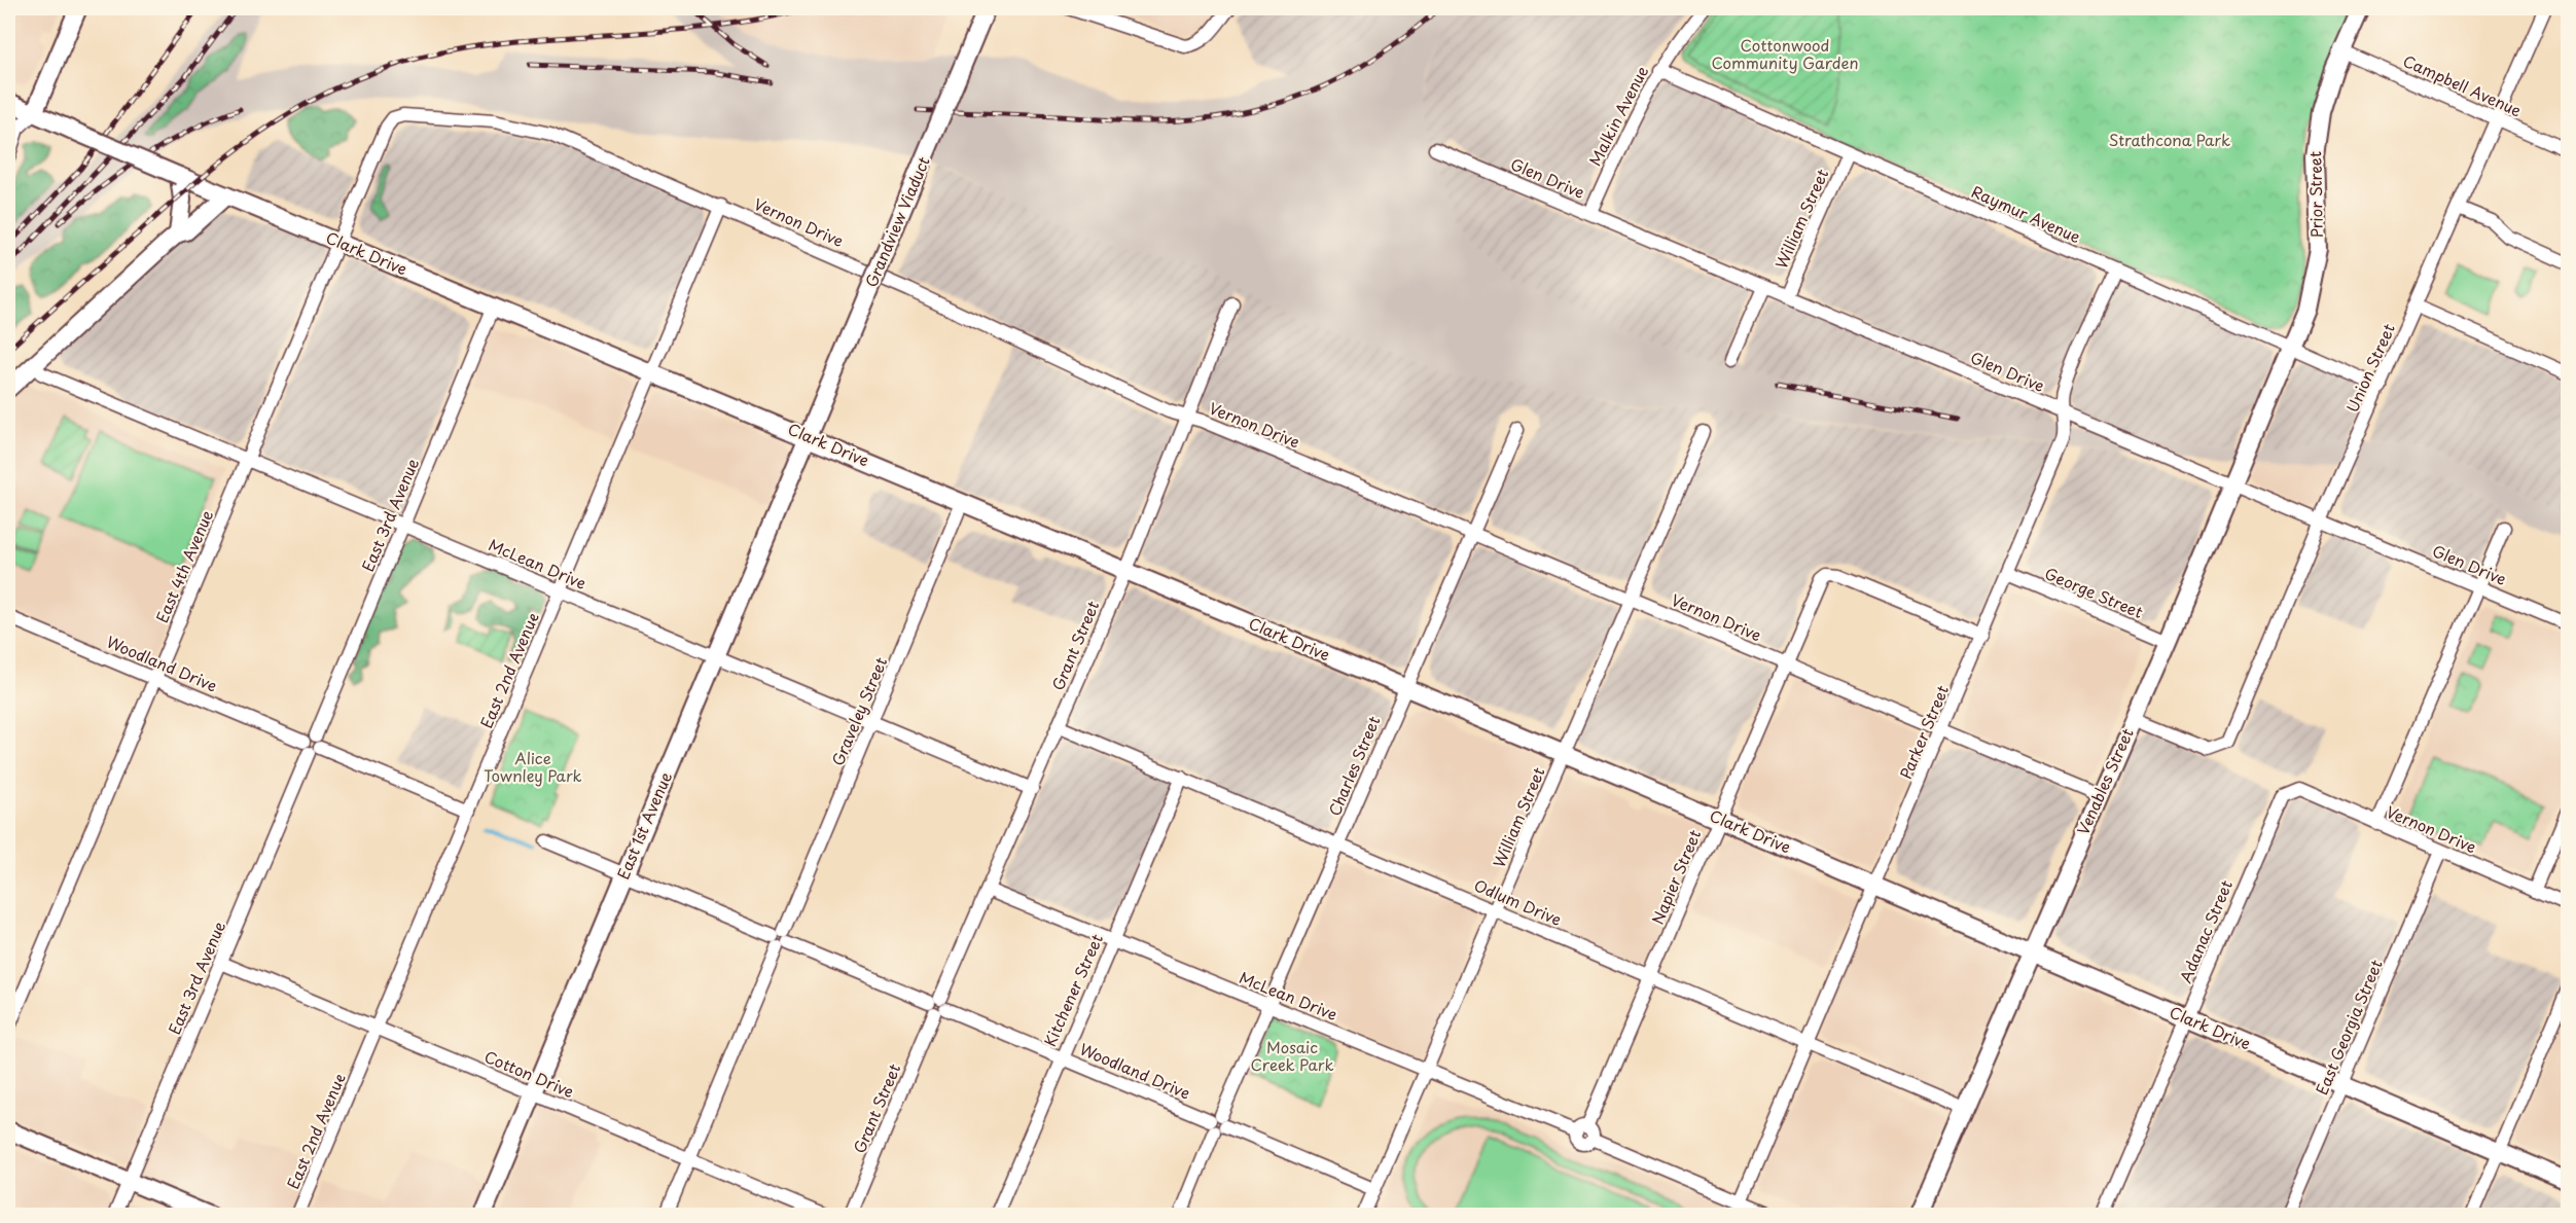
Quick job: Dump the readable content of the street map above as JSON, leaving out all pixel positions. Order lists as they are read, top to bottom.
{
  "streets": {
    "main road": [
      "Prior Street",
      "Grandview Viaduct",
      "Clark Drive",
      "Venables Street",
      "East 1st Avenue"
    ],
    "street": [
      "Campbell Avenue",
      "Malkin Avenue",
      "Glen Drive",
      "Raymur Avenue",
      "William Street",
      "Vernon Drive",
      "Union Street",
      "East 3rd Avenue",
      "McLean Drive",
      "East 4th Avenue",
      "George Street",
      "Grant Street",
      "Woodland Drive",
      "East 2nd Avenue",
      "Graveley Street",
      "Parker Street",
      "Charles Street",
      "Napier Street",
      "Odlum Drive",
      "Adanac Street",
      "Kitchener Street",
      "East Georgia Street",
      "Cotton Drive"
    ]
  },
  "crossings": [
    ["Campbell Avenue", "Prior Street"],
    ["Campbell Avenue", "Union Street"],
    ["Malkin Avenue", "Glen Drive"],
    ["Malkin Avenue", "Raymur Avenue"],
    ["Glen Drive", "William Street"],
    ["Glen Drive", "Union Street"],
    ["Glen Drive", "Parker Street"],
    ["Glen Drive", "Venables Street"],
    ["Prior Street", "Raymur Avenue"],
    ["Prior Street", "Venables Street"],
    ["Raymur Avenue", "William Street"],
    ["Raymur Avenue", "Union Street"],
    ["Raymur Avenue", "Parker Street"],
    ["Raymur Avenue", "Venables Street"],
    ["William Street", "Vernon Drive"],
    ["William Street", "Clark Drive"],
    ["William Street", "McLean Drive"],
    ["William Street", "Woodland Drive"],
    ["William Street", "Odlum Drive"],
    ["Grandview Viaduct", "Clark Drive"],
    ["Grandview Viaduct", "East 1st Avenue"],
    ["Vernon Drive", "East 4th Avenue"],
    ["Vernon Drive", "Grant Street"],
    ["Vernon Drive", "East 2nd Avenue"],
    ["Vernon Drive", "Parker Street"],
    ["Vernon Drive", "Charles Street"],
    ["Vernon Drive", "Venables Street"],
    ["Vernon Drive", "Napier Street"],
    ["Vernon Drive", "Adanac Street"],
    ["Vernon Drive", "East Georgia Street"],
    ["Clark Drive", "East 3rd Avenue"],
    ["Clark Drive", "East 4th Avenue"],
    ["Clark Drive", "Grant Street"],
    ["Clark Drive", "East 2nd Avenue"],
    ["Clark Drive", "Graveley Street"],
    ["Clark Drive", "Parker Street"],
    ["Clark Drive", "Charles Street"],
    ["Clark Drive", "Venables Street"],
    ["Clark Drive", "East 1st Avenue"],
    ["Clark Drive", "Napier Street"],
    ["Clark Drive", "Adanac Street"],
    ["Clark Drive", "East Georgia Street"],
    ["Union Street", "Venables Street"],
    ["East 3rd Avenue", "McLean Drive"],
    ["East 3rd Avenue", "Woodland Drive"],
    ["East 3rd Avenue", "Cotton Drive"],
    ["McLean Drive", "East 4th Avenue"],
    ["McLean Drive", "Grant Street"],
    ["McLean Drive", "East 2nd Avenue"],
    ["McLean Drive", "Graveley Street"],
    ["McLean Drive", "Parker Street"],
    ["McLean Drive", "Charles Street"],
    ["McLean Drive", "East 1st Avenue"],
    ["McLean Drive", "Napier Street"],
    ["McLean Drive", "Kitchener Street"],
    ["East 4th Avenue", "Woodland Drive"],
    ["George Street", "Parker Street"],
    ["George Street", "Venables Street"],
    ["Grant Street", "Woodland Drive"],
    ["Grant Street", "Odlum Drive"],
    ["Woodland Drive", "East 2nd Avenue"],
    ["Woodland Drive", "Graveley Street"],
    ["Woodland Drive", "Charles Street"],
    ["Woodland Drive", "East 1st Avenue"],
    ["Woodland Drive", "Kitchener Street"],
    ["East 2nd Avenue", "Cotton Drive"],
    ["Graveley Street", "Cotton Drive"],
    ["Parker Street", "Napier Street"],
    ["Parker Street", "Odlum Drive"],
    ["Charles Street", "Odlum Drive"],
    ["Venables Street", "Odlum Drive"],
    ["East 1st Avenue", "Cotton Drive"],
    ["Napier Street", "Odlum Drive"],
    ["Odlum Drive", "Kitchener Street"]
  ],
  "parks": [
    "Cottonwood Community Garden",
    "Strathcona Park",
    "Alice Townley Park",
    "Mosaic Creek Park"
  ]
}
